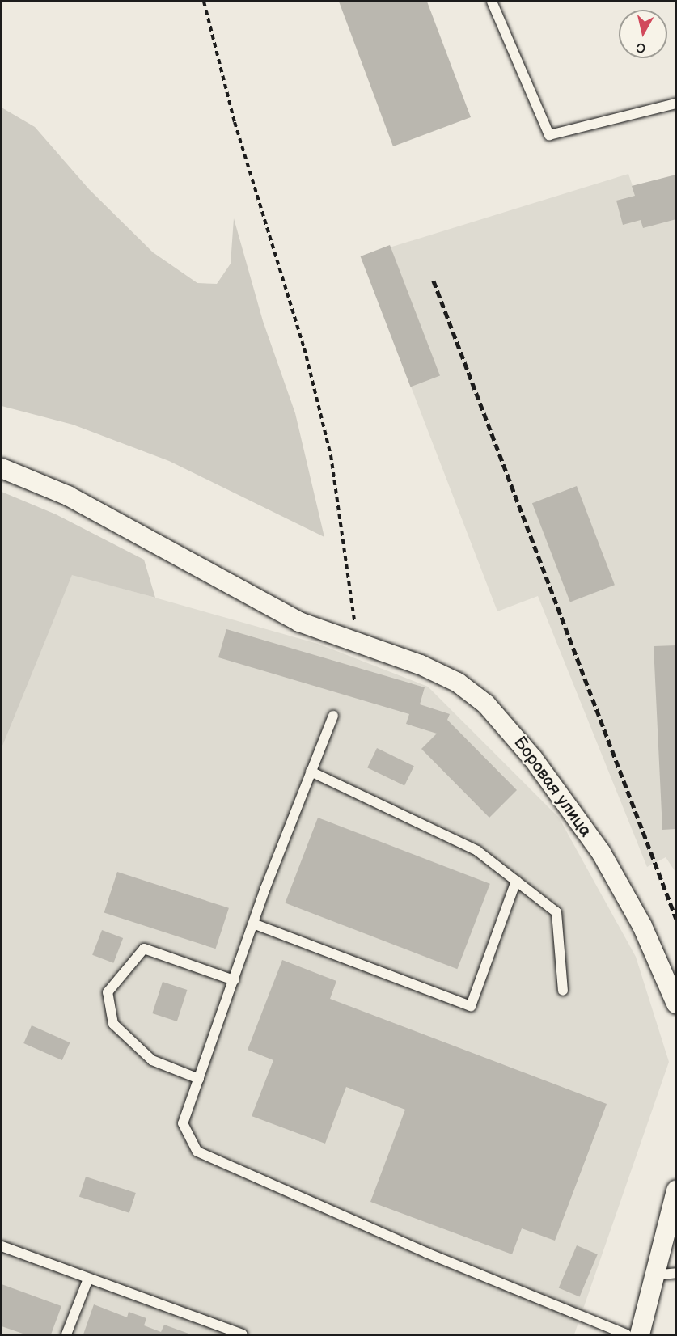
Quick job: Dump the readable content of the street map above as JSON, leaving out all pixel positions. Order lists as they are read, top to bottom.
{
  "streets": {
    "street": ["Боровая улица"]
  },
  "north": "bottom"
}
